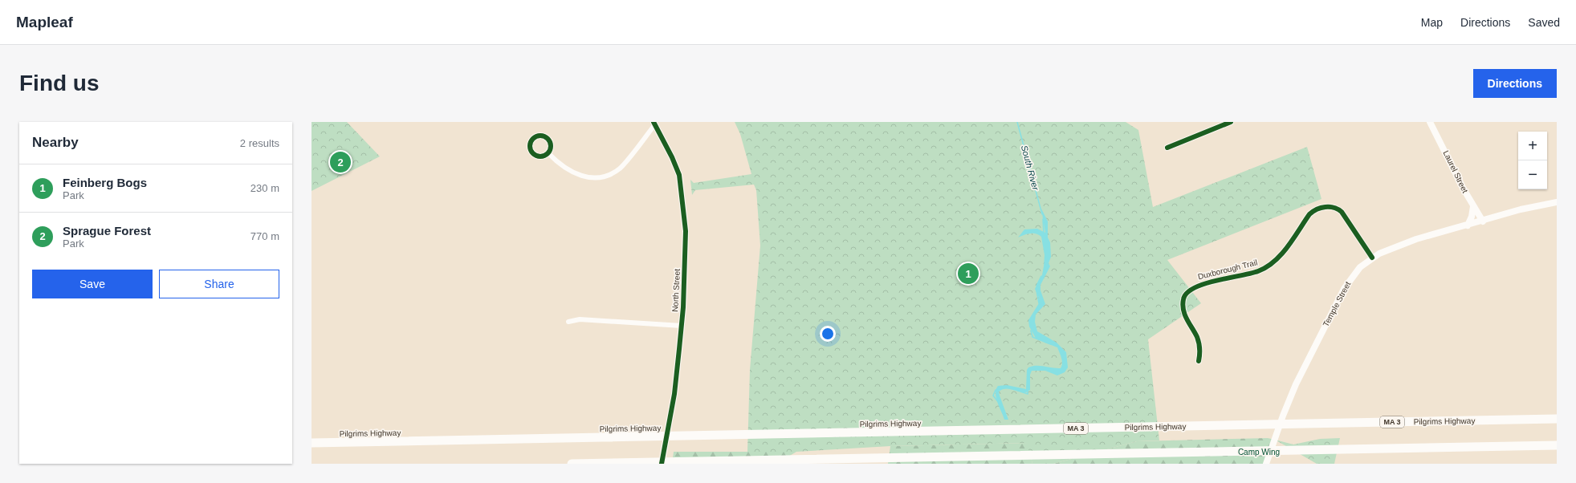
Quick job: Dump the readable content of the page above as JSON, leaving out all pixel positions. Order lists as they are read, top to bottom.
{
  "streets": {
    "highway": ["Pilgrims Highway", "MA 3"],
    "main road": ["Laurel Street", "North Street", "Temple Street"],
    "street": ["Duxborough Trail"]
  },
  "crossings": [
    ["Laurel Street", "Temple Street"],
    ["Duxborough Trail", "Temple Street"]
  ],
  "water": ["South River"],
  "parks": ["Camp Wing"],
  "page": {
    "header": "Mapleaf",
    "nav": ["Map", "Directions", "Saved"],
    "buttons": [
      "Directions",
      ["Save", "Share"]
    ],
    "title": "Find us",
    "heading": ["Nearby", "2 results"],
    "map_buttons": ["+", "−"],
    "pins": ["2", "1"],
    "list": [
      {
        "mark": "1",
        "name": "Feinberg Bogs",
        "note": "Park",
        "value": "230 m"
      },
      {
        "mark": "2",
        "name": "Sprague Forest",
        "note": "Park",
        "value": "770 m"
      }
    ]
  }
}
